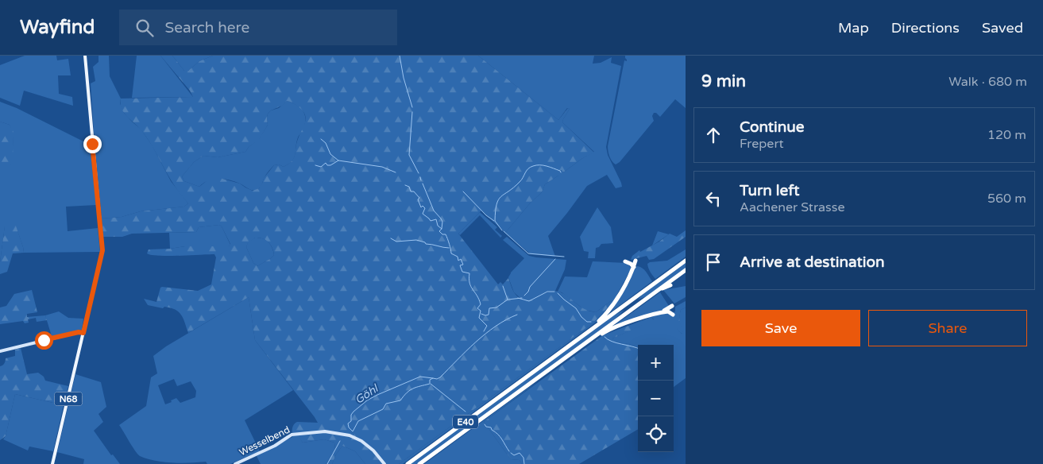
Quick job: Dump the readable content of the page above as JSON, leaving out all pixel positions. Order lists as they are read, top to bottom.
{
  "streets": {
    "highway": ["E40"],
    "main road": ["N68"],
    "street": ["Wesselbend"]
  },
  "water": ["Göhl"],
  "page": {
    "header": "Wayfind",
    "search": "Search here",
    "nav": ["Map", "Directions", "Saved"],
    "heading": ["9 min", "Walk · 680 m"],
    "list": [
      ["Continue", "Frepert", "120 m"],
      ["Turn left", "Aachener Strasse", "560 m"],
      "Arrive at destination"
    ],
    "buttons": ["Save", "Share"],
    "map_buttons": ["+", "−"]
  }
}
